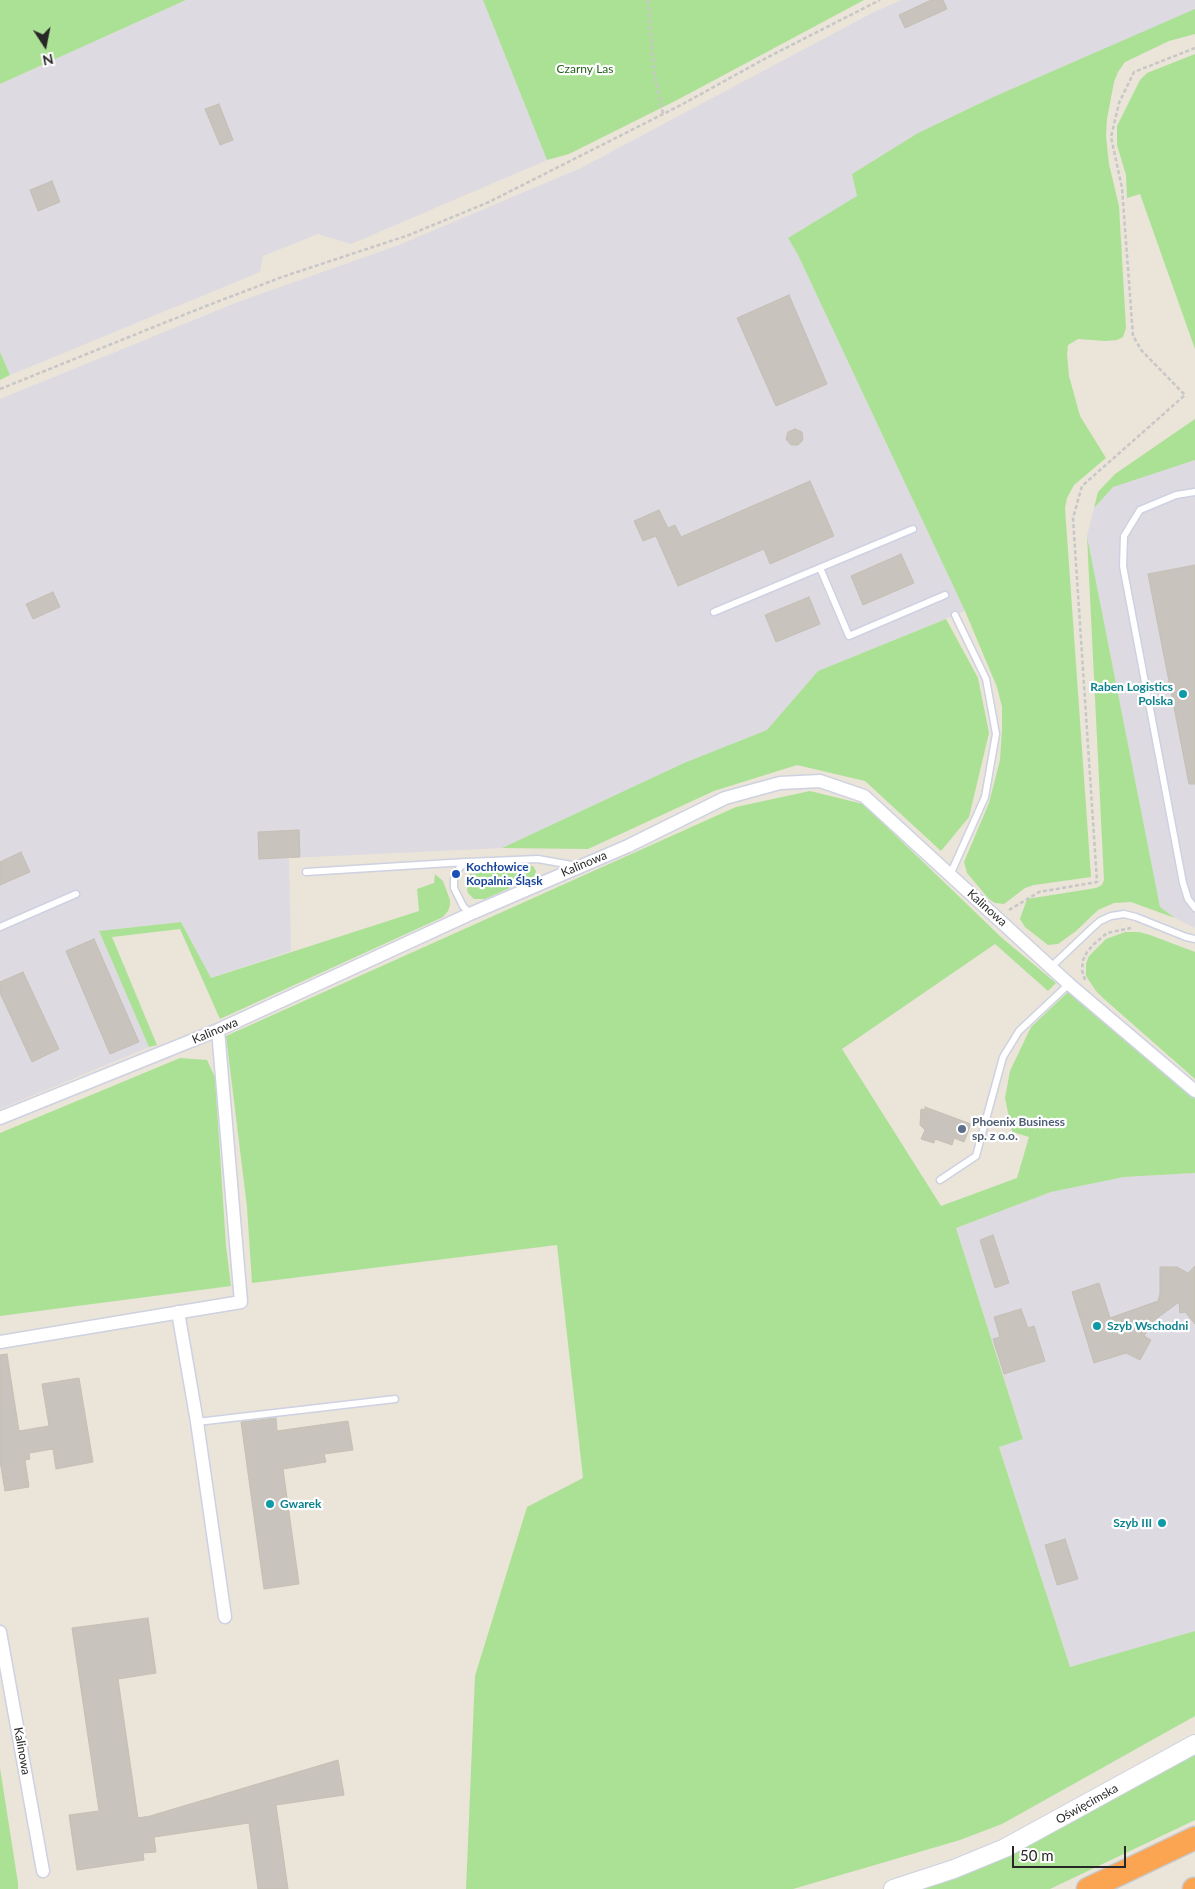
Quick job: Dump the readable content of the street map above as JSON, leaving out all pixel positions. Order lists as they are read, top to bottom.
{
  "streets": {
    "street": ["Kalinowa", "Oświęcimska"]
  },
  "parks": ["Czarny Las"],
  "places": [
    "Raben Logistics Polska",
    "Kochłowice Kopalnia Śląsk",
    "Phoenix Business sp. z o.o.",
    "Szyb Wschodni",
    "Gwarek",
    "Szyb III"
  ],
  "scale_bar": "50 m",
  "north": "bottom"
}
